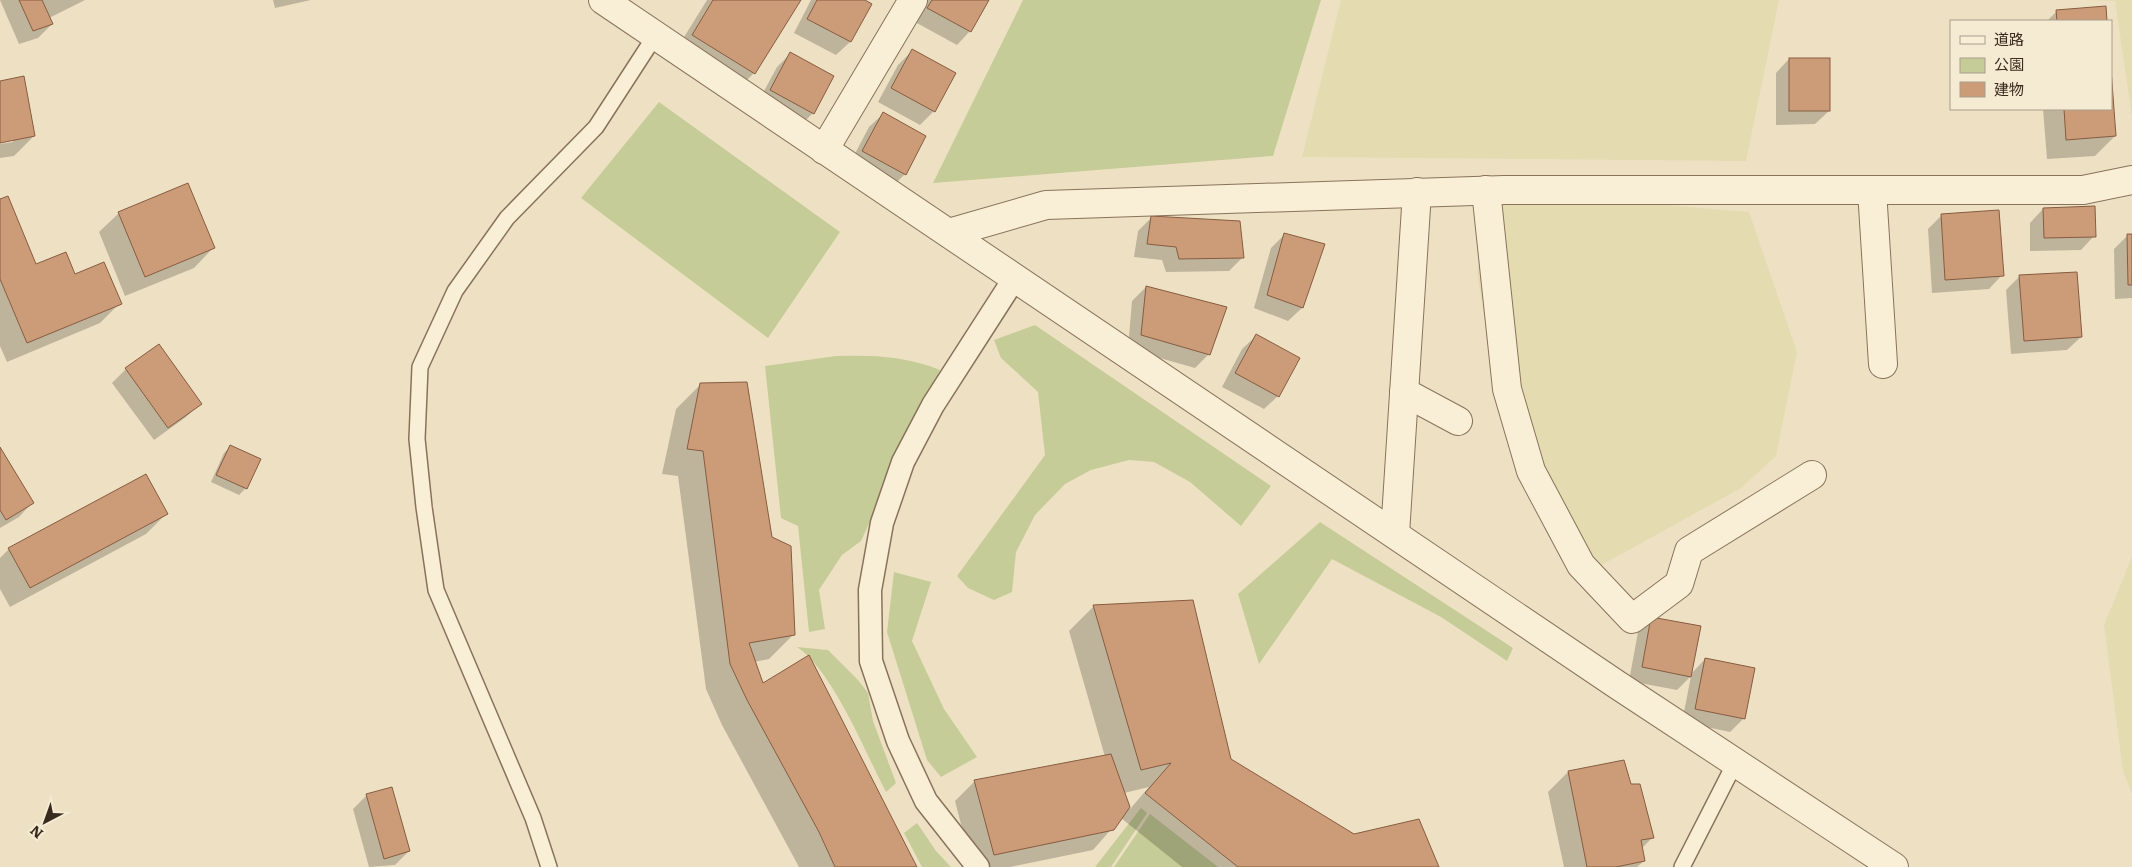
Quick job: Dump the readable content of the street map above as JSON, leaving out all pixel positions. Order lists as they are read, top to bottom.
{
  "legend": ["道路", "公園", "建物"],
  "north": "bottom left"
}
